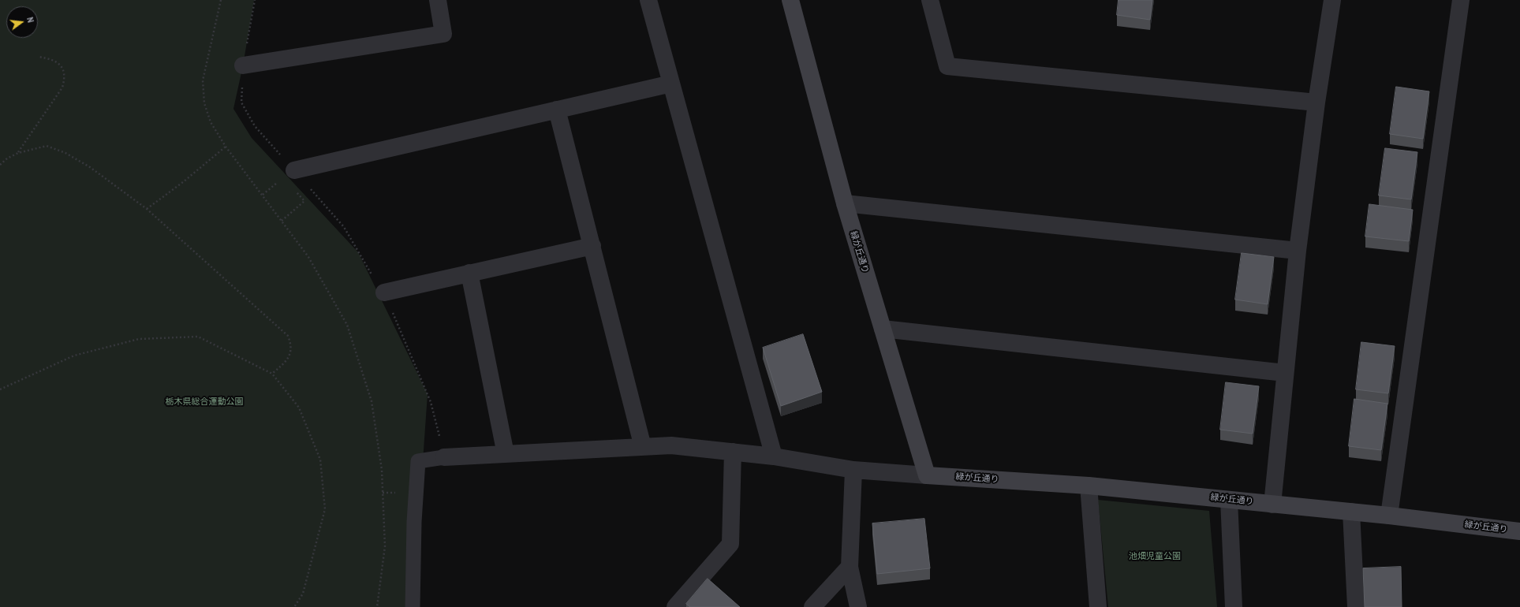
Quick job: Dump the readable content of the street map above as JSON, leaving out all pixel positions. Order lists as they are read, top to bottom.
{
  "streets": {
    "street": ["緑が丘通り"]
  },
  "parks": ["栃木県総合運動公園", "池畑児童公園"],
  "north": "right"
}
